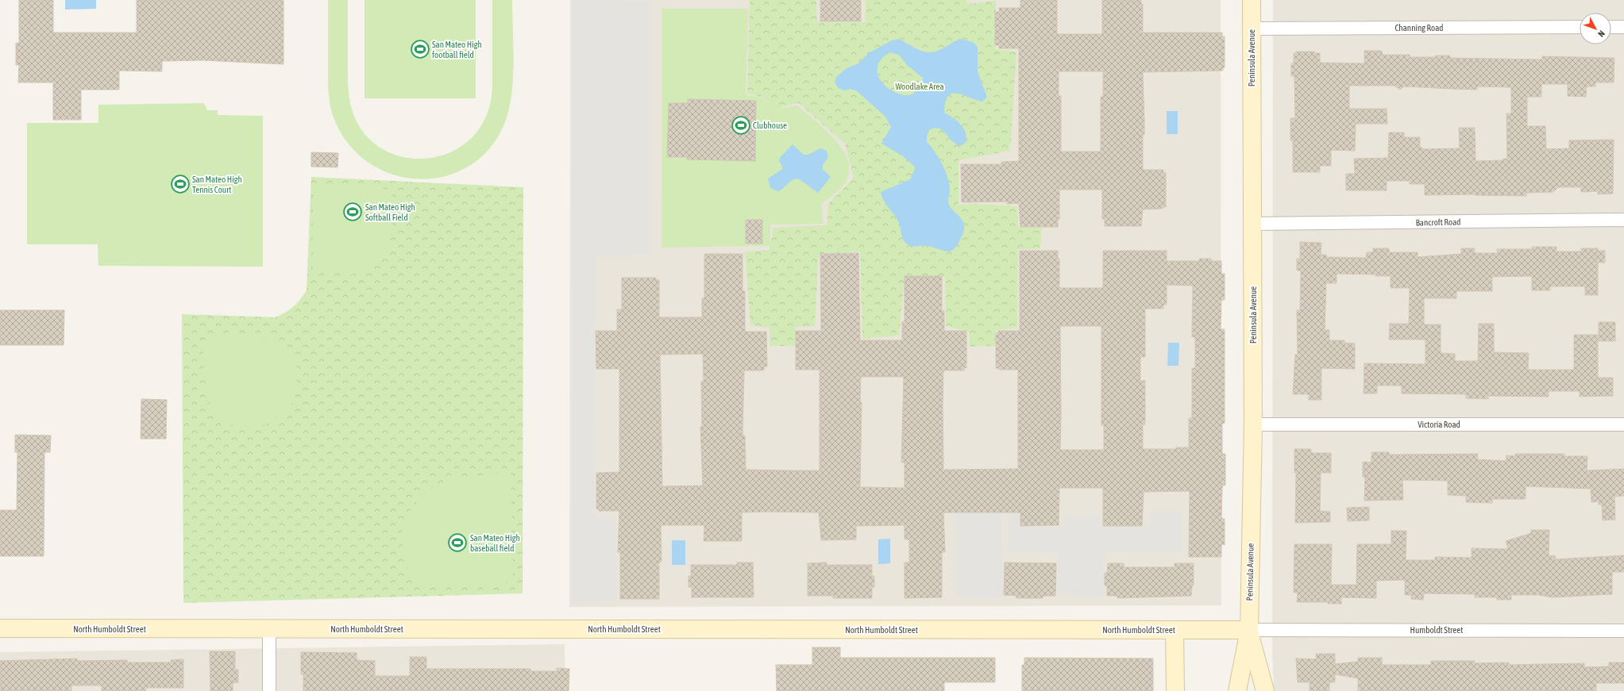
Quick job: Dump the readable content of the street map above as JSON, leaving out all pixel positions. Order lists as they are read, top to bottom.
{
  "streets": {
    "street": [
      "Channing Road",
      "Peninsula Avenue",
      "Bancroft Road",
      "Victoria Road",
      "North Humboldt Street",
      "Humboldt Street"
    ]
  },
  "crossings": [
    ["Channing Road", "Peninsula Avenue"],
    ["Peninsula Avenue", "Bancroft Road"],
    ["Peninsula Avenue", "Victoria Road"],
    ["Peninsula Avenue", "North Humboldt Street"],
    ["Peninsula Avenue", "Humboldt Street"],
    ["North Humboldt Street", "Humboldt Street"]
  ],
  "parks": ["Woodlake Area"],
  "places": {
    "sports": [
      "San Mateo High football field",
      "Clubhouse",
      "San Mateo High Tennis Court",
      "San Mateo High Softball Field",
      "San Mateo High baseball field"
    ]
  },
  "north": "bottom right"
}
